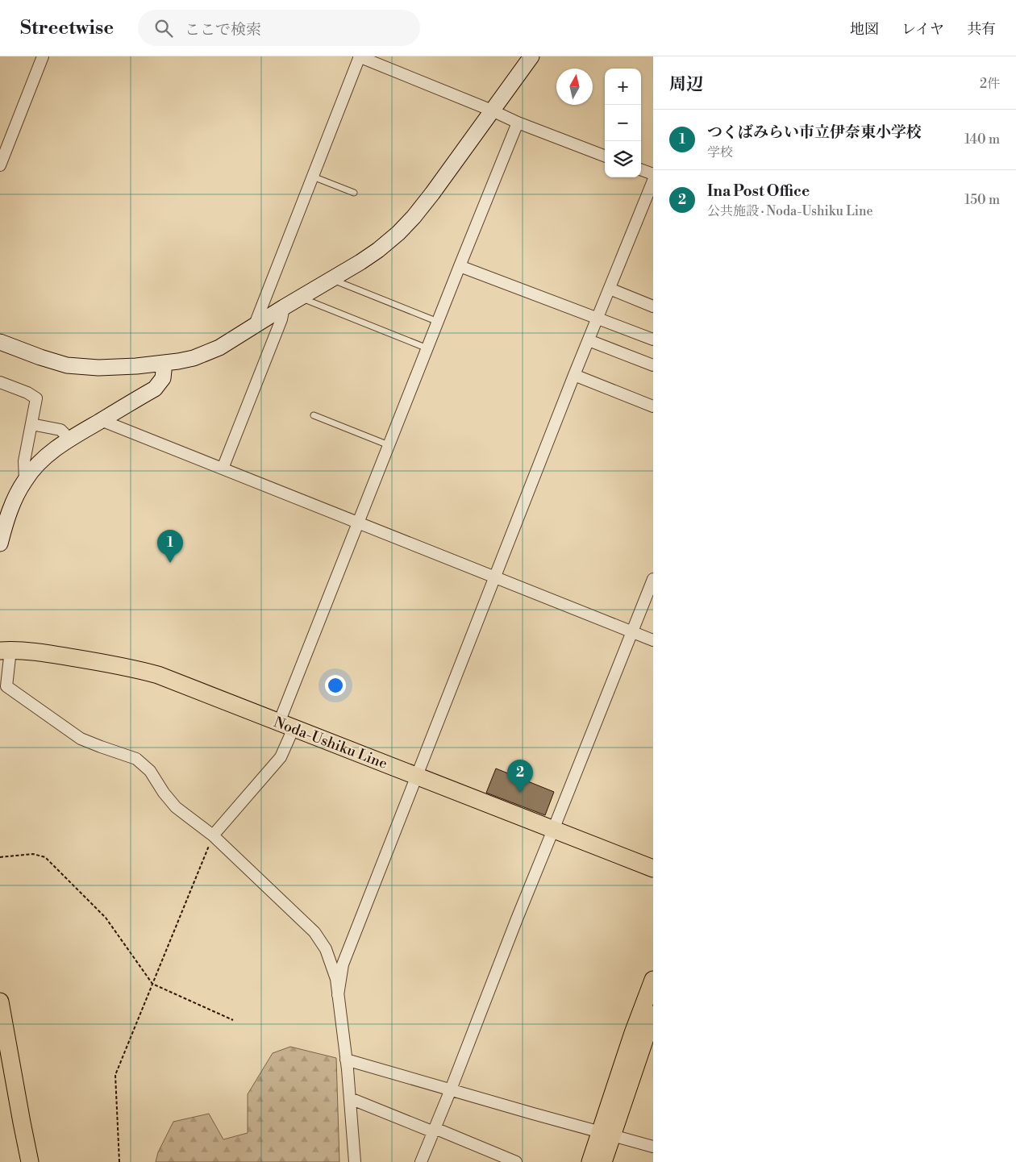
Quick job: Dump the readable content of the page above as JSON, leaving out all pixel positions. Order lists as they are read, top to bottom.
{
  "streets": {
    "main road": ["Noda-Ushiku Line"]
  },
  "north": "top",
  "page": {
    "header": "Streetwise",
    "search": "ここで検索",
    "nav": ["地図", "レイヤ", "共有"],
    "heading": ["周辺", "2件"],
    "map_buttons": ["+", "−"],
    "list": [
      {
        "mark": "1",
        "name": "つくばみらい市立伊奈東小学校",
        "note": "学校",
        "value": "140 m"
      },
      {
        "mark": "2",
        "name": "Ina Post Office",
        "note": "公共施設 · Noda-Ushiku Line",
        "value": "150 m"
      }
    ],
    "pins": ["1", "2"]
  }
}
